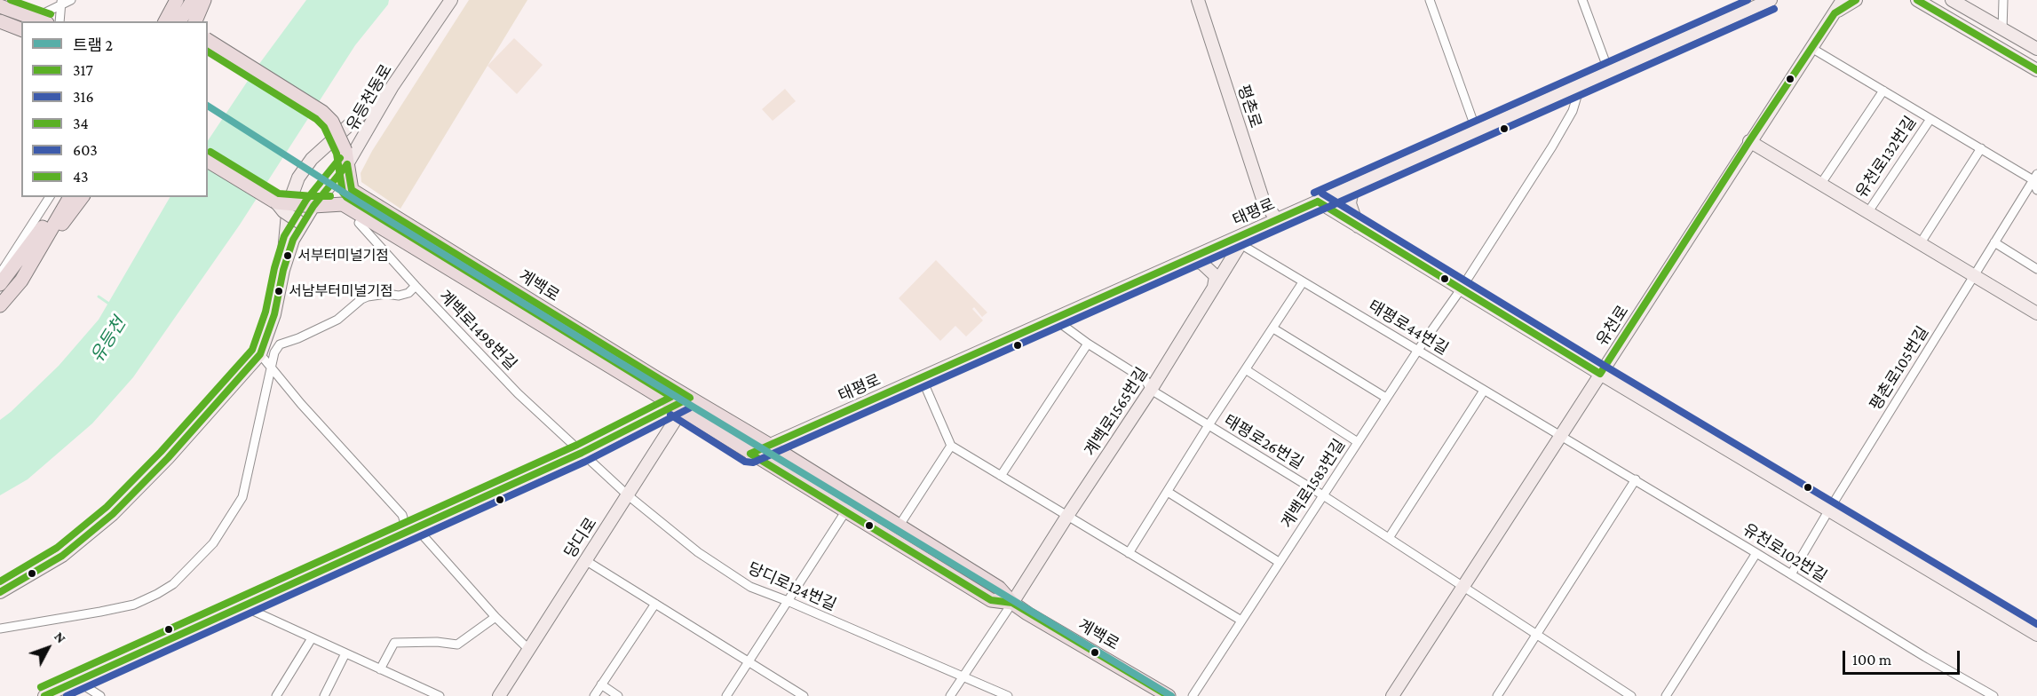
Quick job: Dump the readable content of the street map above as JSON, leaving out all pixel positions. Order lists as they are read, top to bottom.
{
  "streets": {
    "main road": [
      "유등천동로",
      "평촌로",
      "유천로132번길",
      "태평로",
      "계백로",
      "유천로",
      "계백로1565번길",
      "당디로"
    ],
    "street": [
      "태평로44번길",
      "계백로1498번길",
      "평촌로105번길",
      "태평로26번길",
      "계백로1583번길",
      "유천로102번길",
      "당디로124번길"
    ]
  },
  "crossings": [
    ["유등천동로", "계백로"],
    ["평촌로", "태평로"],
    ["유천로132번길", "유천로"],
    ["유천로132번길", "평촌로105번길"],
    ["태평로", "계백로"],
    ["태평로", "태평로44번길"],
    ["태평로", "계백로1565번길"],
    ["태평로", "태평로26번길"],
    ["태평로", "계백로1583번길"],
    ["계백로", "계백로1565번길"],
    ["계백로", "당디로"],
    ["유천로", "태평로44번길"],
    ["유천로", "태평로26번길"],
    ["유천로", "유천로102번길"],
    ["태평로44번길", "계백로1565번길"],
    ["태평로44번길", "계백로1583번길"],
    ["태평로44번길", "유천로102번길"],
    ["계백로1498번길", "당디로"],
    ["계백로1498번길", "당디로124번길"],
    ["평촌로105번길", "유천로102번길"],
    ["계백로1565번길", "태평로26번길"],
    ["태평로26번길", "계백로1583번길"],
    ["당디로", "당디로124번길"]
  ],
  "water": ["유등천"],
  "places": ["서부터미널기점", "서남부터미널기점"],
  "lines": [
    "transit line 317",
    "transit line 603",
    "transit line 43",
    "transit line 316",
    "tram line 2",
    "transit line 34"
  ],
  "legend": [
    "트램 2",
    "317",
    "316",
    "34",
    "603",
    "43"
  ],
  "scale_bar": "100 m",
  "north": "top right"
}
